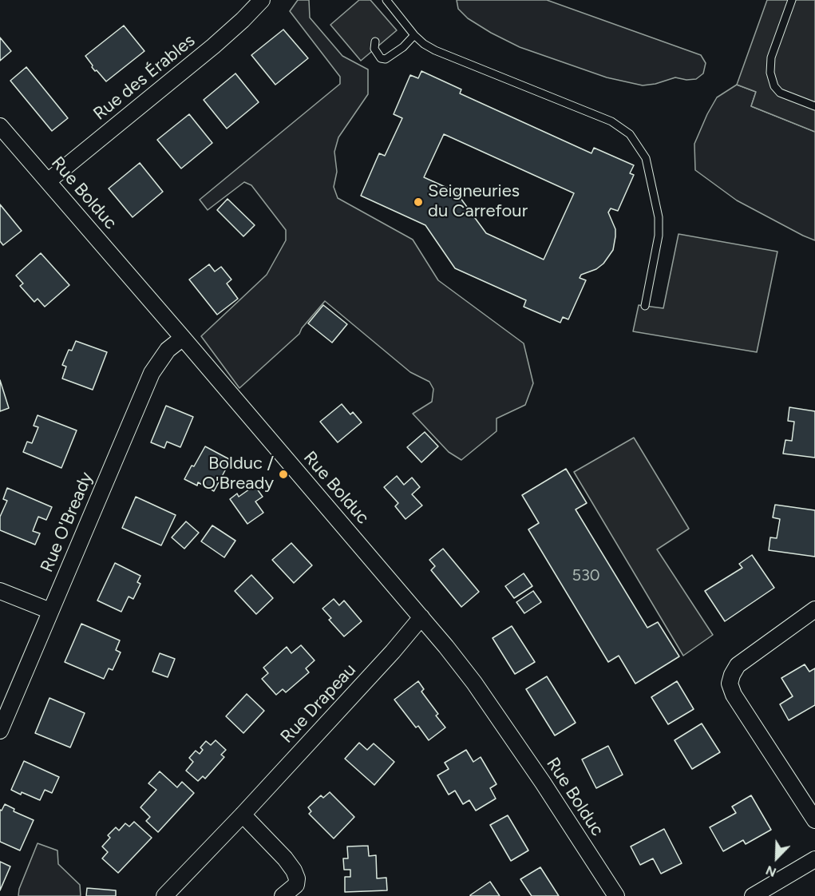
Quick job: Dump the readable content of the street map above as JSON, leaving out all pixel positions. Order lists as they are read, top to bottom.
{
  "streets": {
    "street": [
      "Rue des Érables",
      "Rue Bolduc",
      "Rue O'Bready",
      "Rue Drapeau"
    ]
  },
  "crossings": [
    ["Rue des Érables", "Rue Bolduc"],
    ["Rue Bolduc", "Rue O'Bready"],
    ["Rue Bolduc", "Rue Drapeau"]
  ],
  "places": ["Seigneuries du Carrefour", "Bolduc / O'Bready"],
  "house_numbers": ["530"],
  "north": "bottom left"
}
